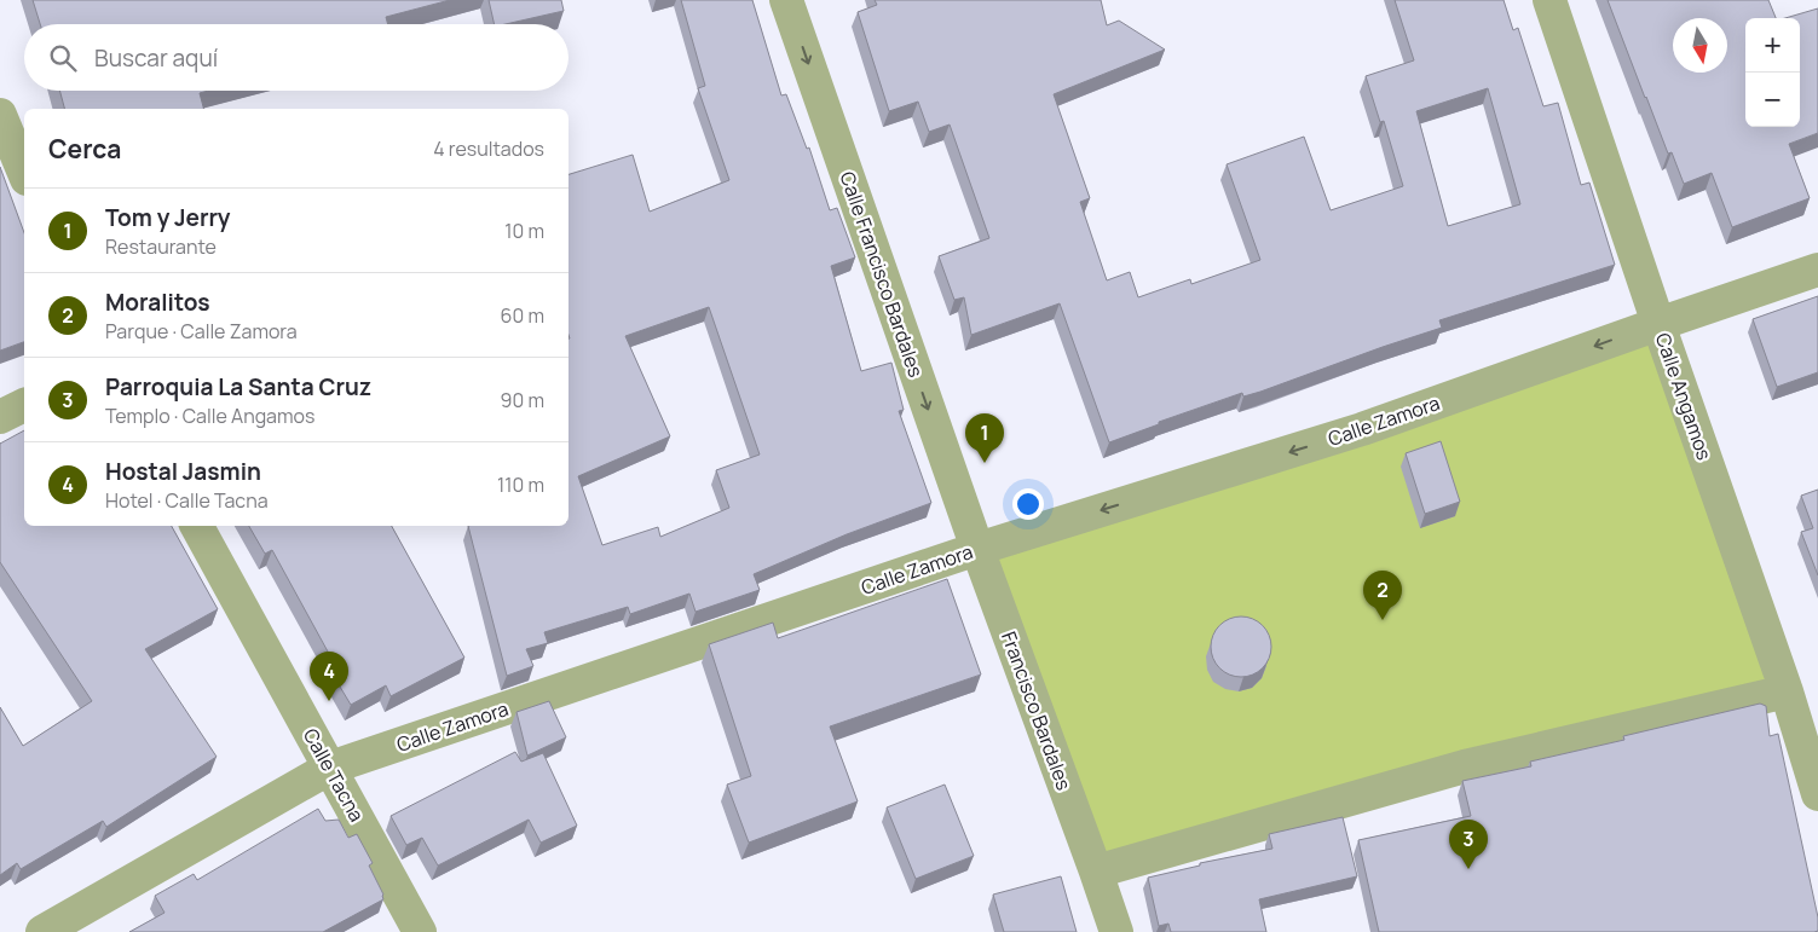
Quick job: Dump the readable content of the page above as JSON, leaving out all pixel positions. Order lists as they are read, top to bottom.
{
  "streets": {
    "street": [
      "Calle Francisco Bardales",
      "Calle Angamos",
      "Calle Zamora",
      "Francisco Bardales",
      "Calle Tacna"
    ]
  },
  "crossings": [
    ["Calle Francisco Bardales", "Calle Zamora"],
    ["Calle Francisco Bardales", "Francisco Bardales"],
    ["Calle Angamos", "Calle Zamora"],
    ["Calle Zamora", "Francisco Bardales"],
    ["Calle Zamora", "Calle Tacna"]
  ],
  "one_way": ["Calle Francisco Bardales", "Calle Zamora"],
  "north": "bottom",
  "page": {
    "map_buttons": ["+", "−"],
    "search": "Buscar aquí",
    "heading": ["Cerca", "4 resultados"],
    "list": [
      {
        "mark": "1",
        "name": "Tom y Jerry",
        "note": "Restaurante",
        "value": "10 m"
      },
      {
        "mark": "2",
        "name": "Moralitos",
        "note": "Parque · Calle Zamora",
        "value": "60 m"
      },
      {
        "mark": "3",
        "name": "Parroquia La Santa Cruz",
        "note": "Templo · Calle Angamos",
        "value": "90 m"
      },
      {
        "mark": "4",
        "name": "Hostal Jasmin",
        "note": "Hotel · Calle Tacna",
        "value": "110 m"
      }
    ],
    "pins": [
      "1",
      "2",
      "4",
      "3"
    ]
  }
}
